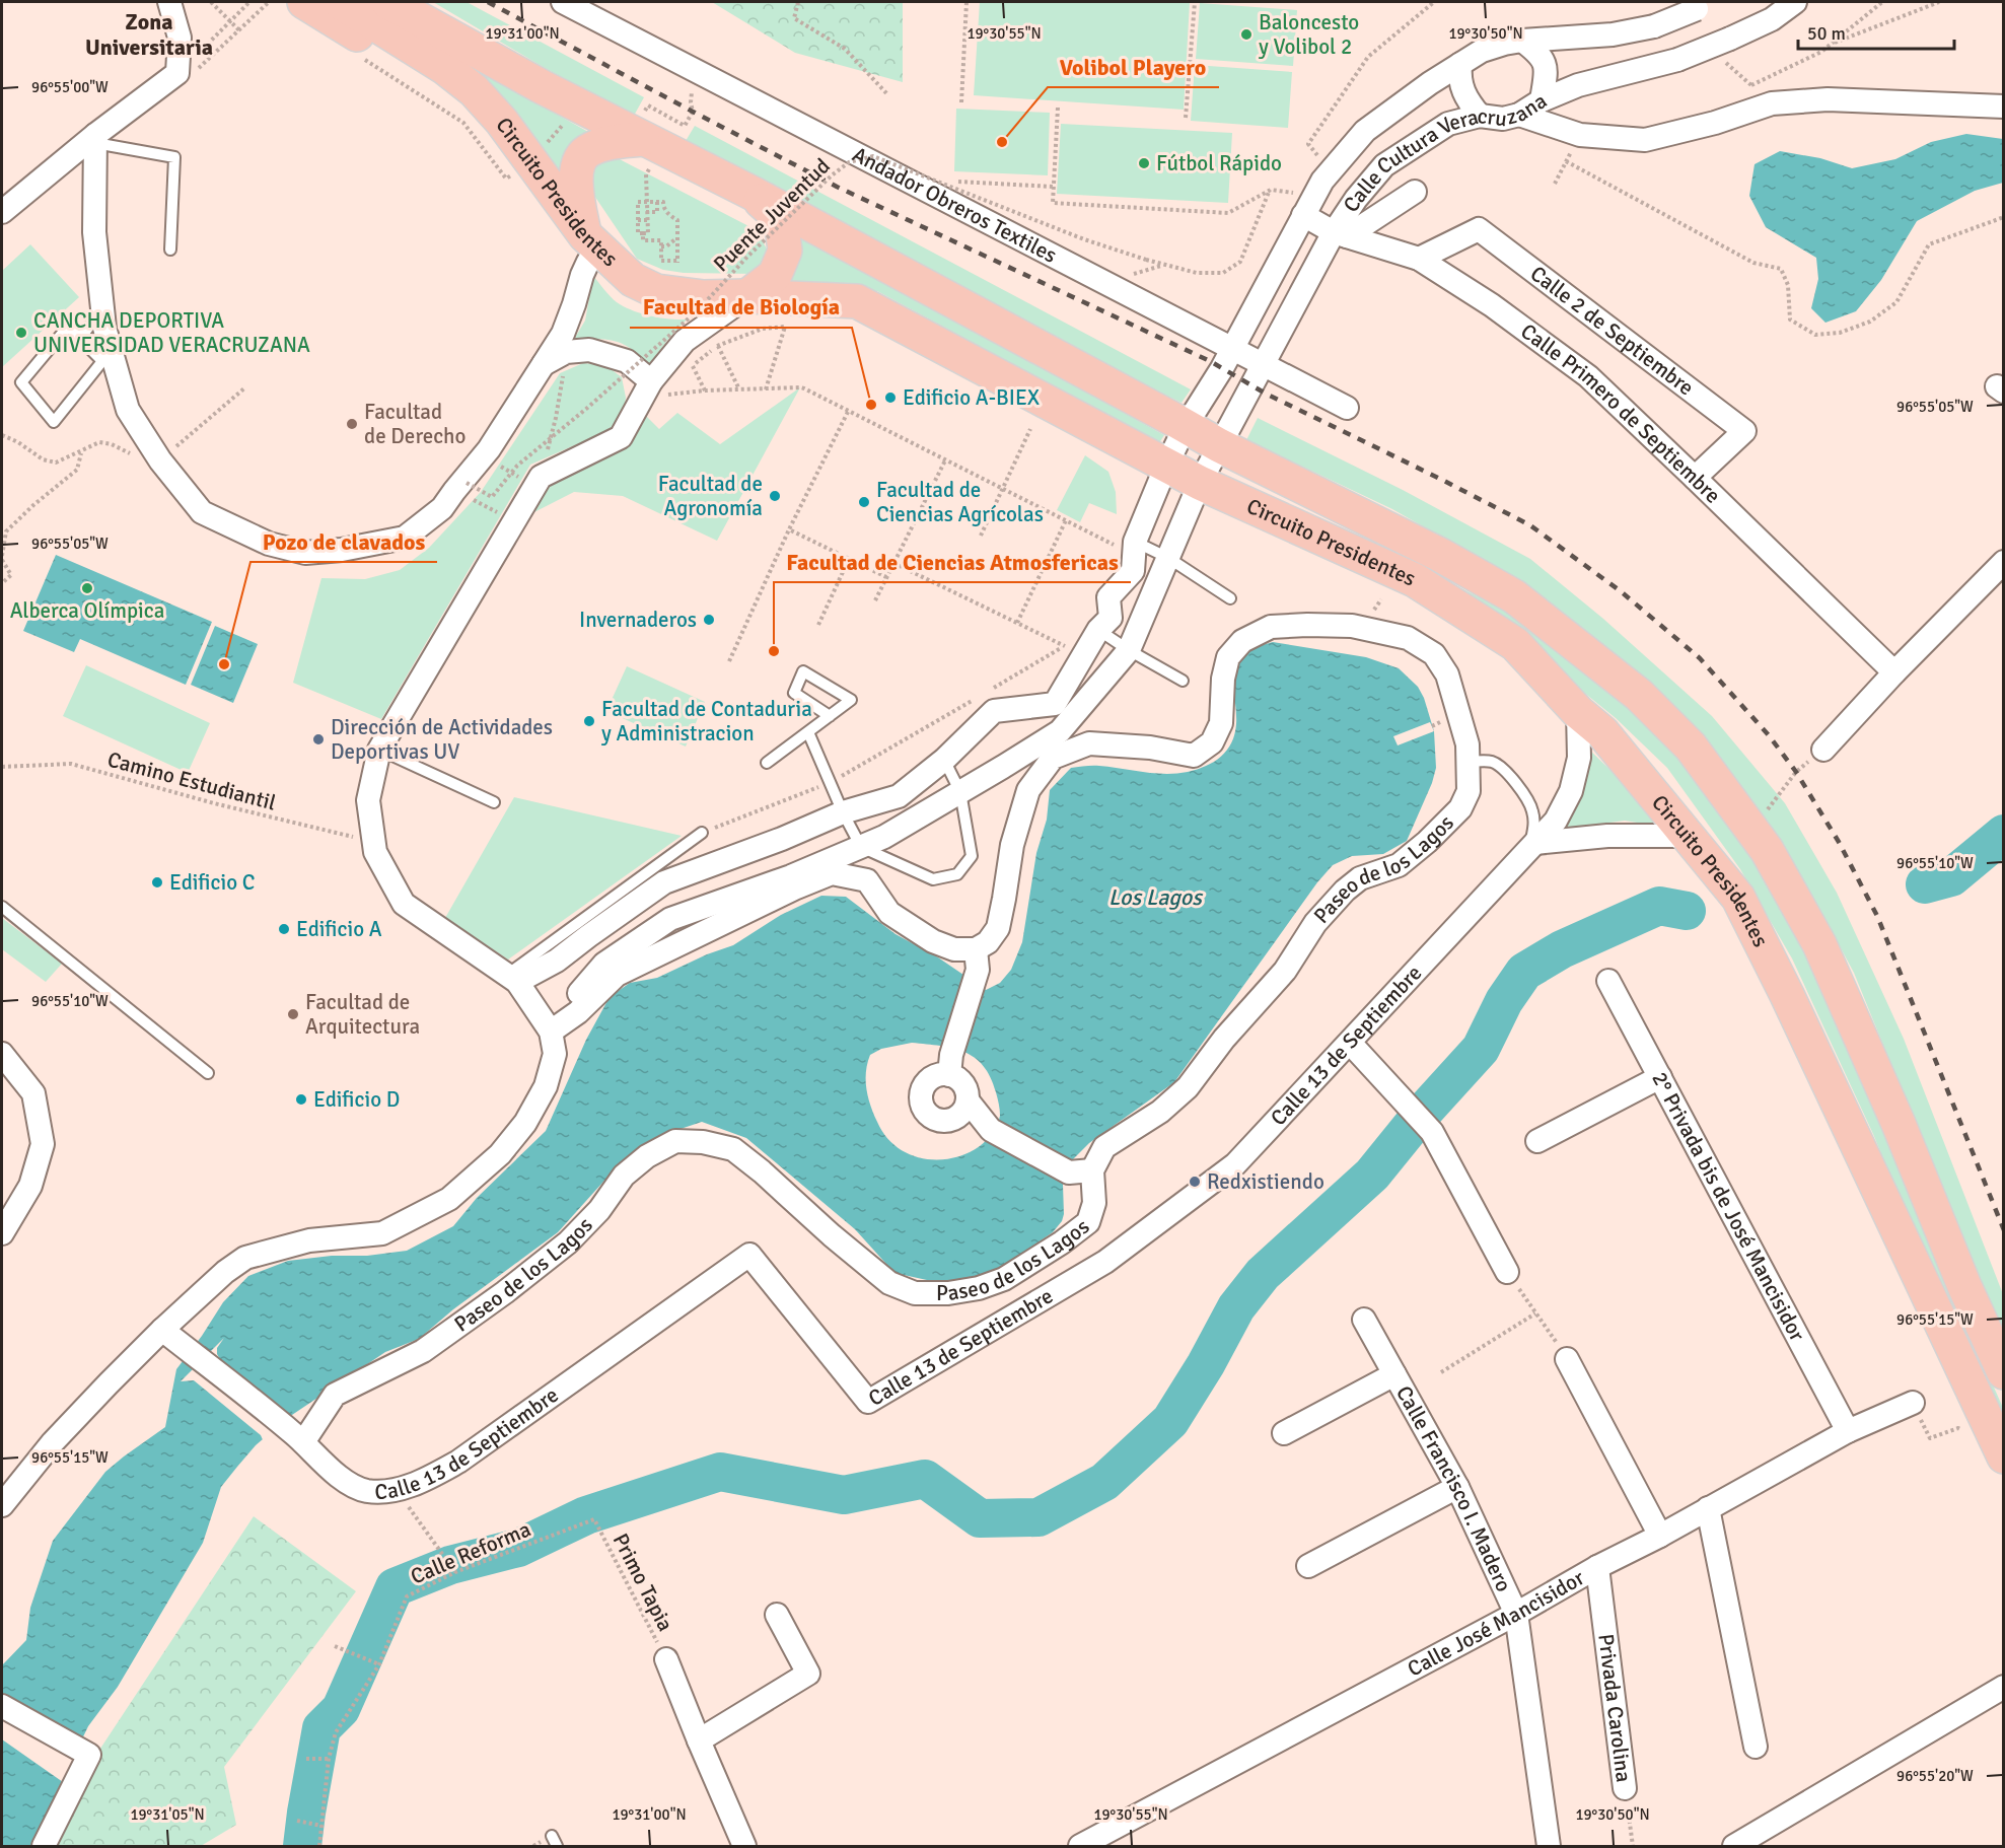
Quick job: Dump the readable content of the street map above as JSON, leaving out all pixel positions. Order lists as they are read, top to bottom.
{
  "streets": {
    "main road": ["Circuito Presidentes"],
    "street": [
      "Calle Cultura Veracruzana",
      "Andador Obreros Textiles",
      "Calle 2 de Septiembre",
      "Calle Primero de Septiembre",
      "Paseo de los Lagos",
      "Calle 13 de Septiembre",
      "2° Privada bis de José Mancisidor",
      "Calle Francisco I. Madero",
      "Calle José Mancisidor",
      "Privada Carolina"
    ],
    "path": [
      "Puente Juventud",
      "Camino Estudiantil",
      "Calle Reforma",
      "Primo Tapia"
    ]
  },
  "crossings": [
    ["Calle Cultura Veracruzana", "Circuito Presidentes"],
    ["Calle Cultura Veracruzana", "Andador Obreros Textiles"],
    ["Calle Cultura Veracruzana", "Calle Primero de Septiembre"],
    ["Circuito Presidentes", "Calle 13 de Septiembre"],
    ["Calle 2 de Septiembre", "Calle Primero de Septiembre"],
    ["Paseo de los Lagos", "Calle 13 de Septiembre"],
    ["2° Privada bis de José Mancisidor", "Calle José Mancisidor"],
    ["Calle Francisco I. Madero", "Calle José Mancisidor"],
    ["Calle Reforma", "Primo Tapia"],
    ["Calle José Mancisidor", "Privada Carolina"]
  ],
  "districts": ["Zona Universitaria"],
  "water": ["Los Lagos"],
  "places": [
    "Baloncesto y Volibol 2",
    "Volibol Playero",
    "Fútbol Rápido",
    "CANCHA DEPORTIVA UNIVERSIDAD VERACRUZANA",
    "Edificio A-BIEX",
    "Facultad de Biología",
    "Facultad de Derecho",
    "Facultad de Agronomía",
    "Facultad de Ciencias Agrícolas",
    "Alberca Olímpica",
    "Invernaderos",
    "Facultad de Ciencias Atmosfericas",
    "Pozo de clavados",
    "Facultad de Contaduria y Administracion",
    "Dirección de Actividades Deportivas UV",
    "Edificio C",
    "Edificio A",
    "Facultad de Arquitectura",
    "Edificio D",
    "Redxistiendo"
  ],
  "scale_bar": "50 m",
  "coordinates": [
    "19°31'00\"N",
    "19°30'55\"N",
    "19°30'50\"N",
    "96°55'00\"W",
    "96°55'05\"W",
    "96°55'10\"W",
    "96°55'15\"W",
    "96°55'20\"W",
    "19°31'05\"N"
  ]
}
